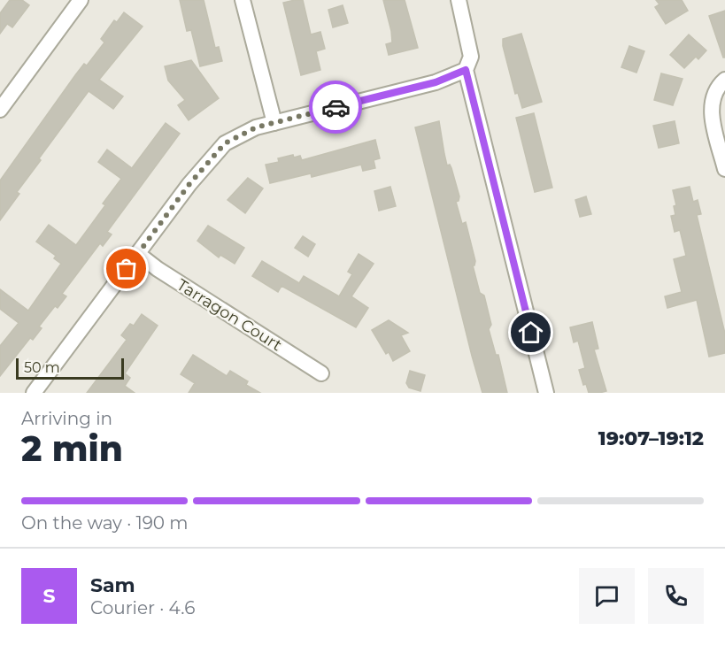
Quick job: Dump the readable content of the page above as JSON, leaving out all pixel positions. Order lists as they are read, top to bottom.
{
  "streets": {
    "street": ["Tarragon Court"]
  },
  "scale_bar": "50 m",
  "page": {
    "scale": "50 m",
    "heading": ["2 min", "Arriving in", "19:07–19:12"],
    "panel": ["Sam", "Courier · 4.6"],
    "bar": "On the way · 190 m",
    "round": "S"
  }
}
